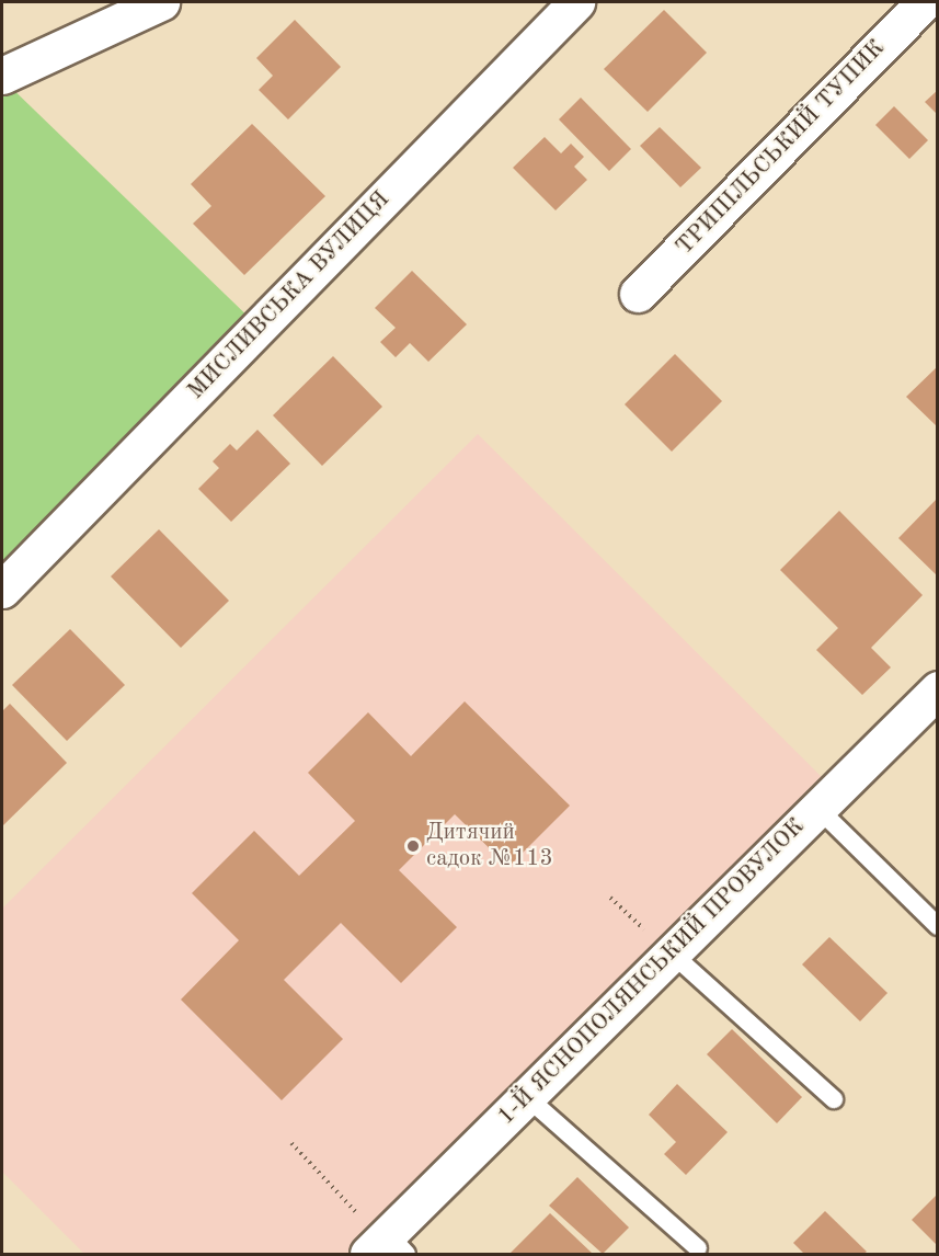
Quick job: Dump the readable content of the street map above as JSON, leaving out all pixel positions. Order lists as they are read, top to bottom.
{
  "streets": {
    "street": ["ТРИПІЛЬСЬКИЙ ТУПИК", "МИСЛИВСЬКА ВУЛИЦЯ", "1-Й ЯСНОПОЛЯНСЬКИЙ ПРОВУЛОК"]
  },
  "places": ["Дитячий садок №113"]
}
